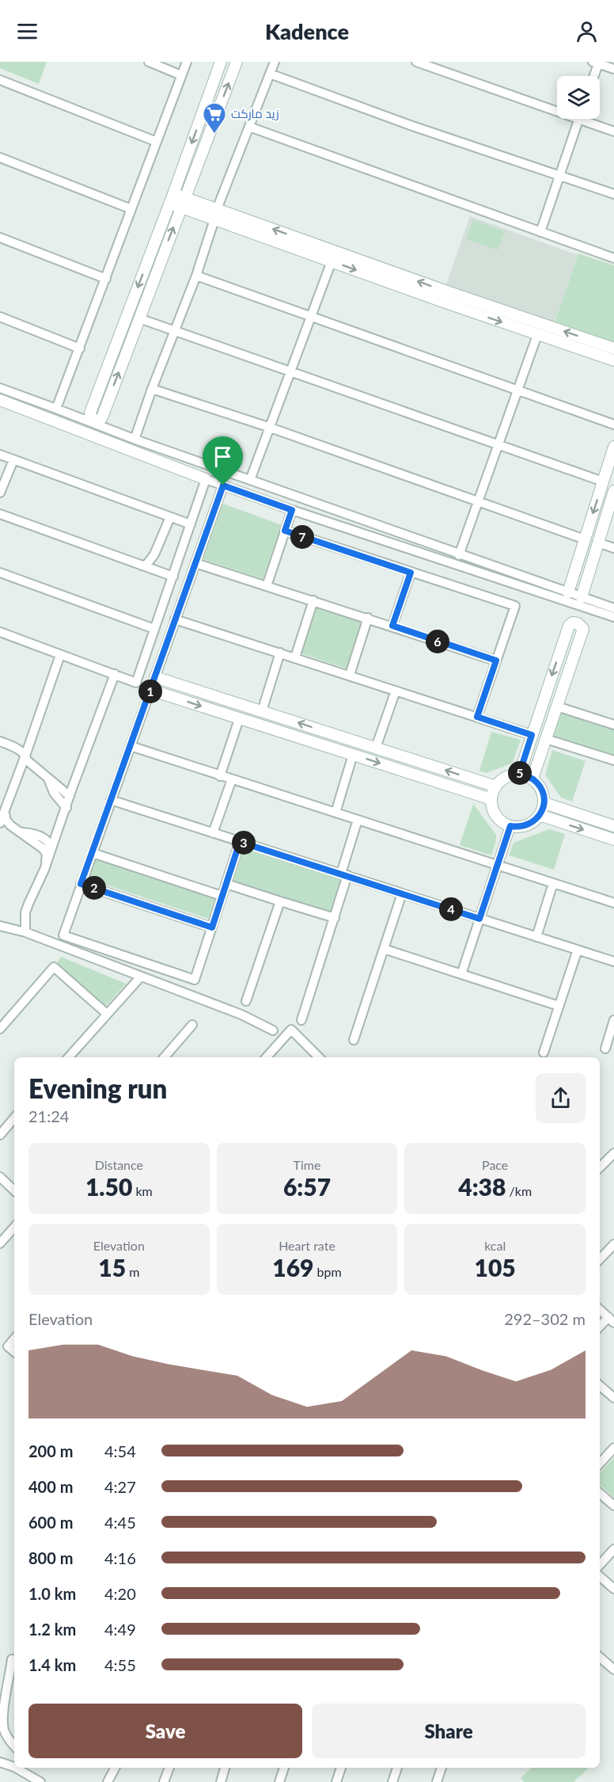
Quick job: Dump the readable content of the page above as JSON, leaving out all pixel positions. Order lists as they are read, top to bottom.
{
  "places": {
    "supermarket": ["زيد ماركت"]
  },
  "page": {
    "header": "Kadence",
    "pins": [
      "7",
      "6",
      "1",
      "5",
      "3",
      "2",
      "4"
    ],
    "heading": ["Evening run", "21:24"],
    "stats": [
      ["Distance", "1.50 km"],
      ["Time", "6:57"],
      ["Pace", "4:38 /km"],
      ["Elevation", "15 m"],
      ["Heart rate", "169 bpm"],
      ["kcal", "105"]
    ],
    "chart": ["Elevation", "292–302 m"],
    "list": [
      {
        "name": "200 m",
        "note": "4:54"
      },
      {
        "name": "400 m",
        "note": "4:27"
      },
      {
        "name": "600 m",
        "note": "4:45"
      },
      {
        "name": "800 m",
        "note": "4:16"
      },
      {
        "name": "1.0 km",
        "note": "4:20"
      },
      {
        "name": "1.2 km",
        "note": "4:49"
      },
      {
        "name": "1.4 km",
        "note": "4:55"
      }
    ],
    "buttons": ["Save", "Share"]
  }
}
